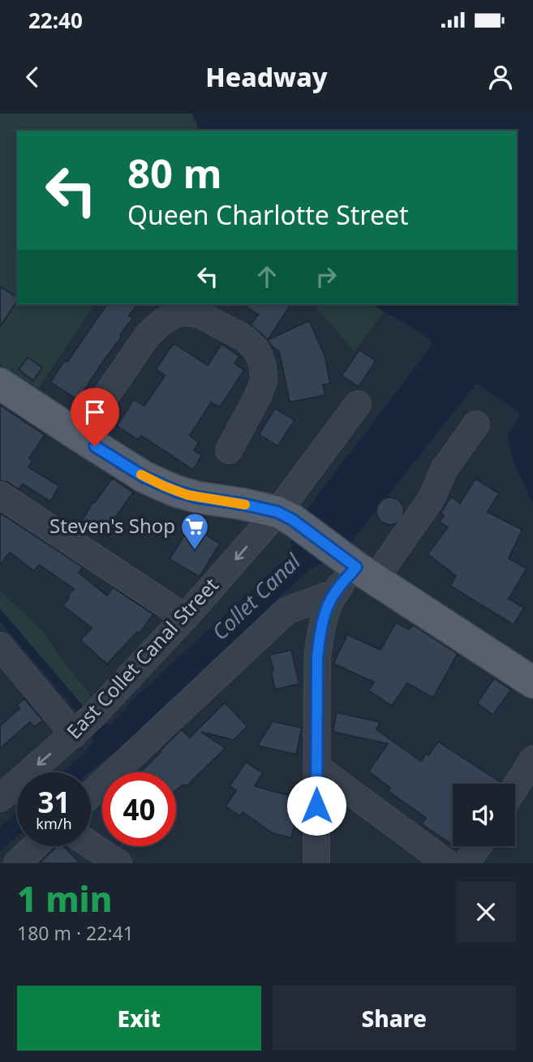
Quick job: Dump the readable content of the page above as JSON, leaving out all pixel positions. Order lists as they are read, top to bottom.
{
  "streets": {
    "street": ["East Collet Canal Street"]
  },
  "water": ["Collet Canal"],
  "places": {
    "supermarket": ["Steven's Shop"]
  },
  "page": {
    "status": "22:40",
    "header": "Headway",
    "turn": ["80 m", "Queen Charlotte Street"],
    "speed": "31 km/h",
    "limit": "40",
    "heading": ["1 min", "180 m · 22:41"],
    "buttons": ["Exit", "Share"]
  }
}
